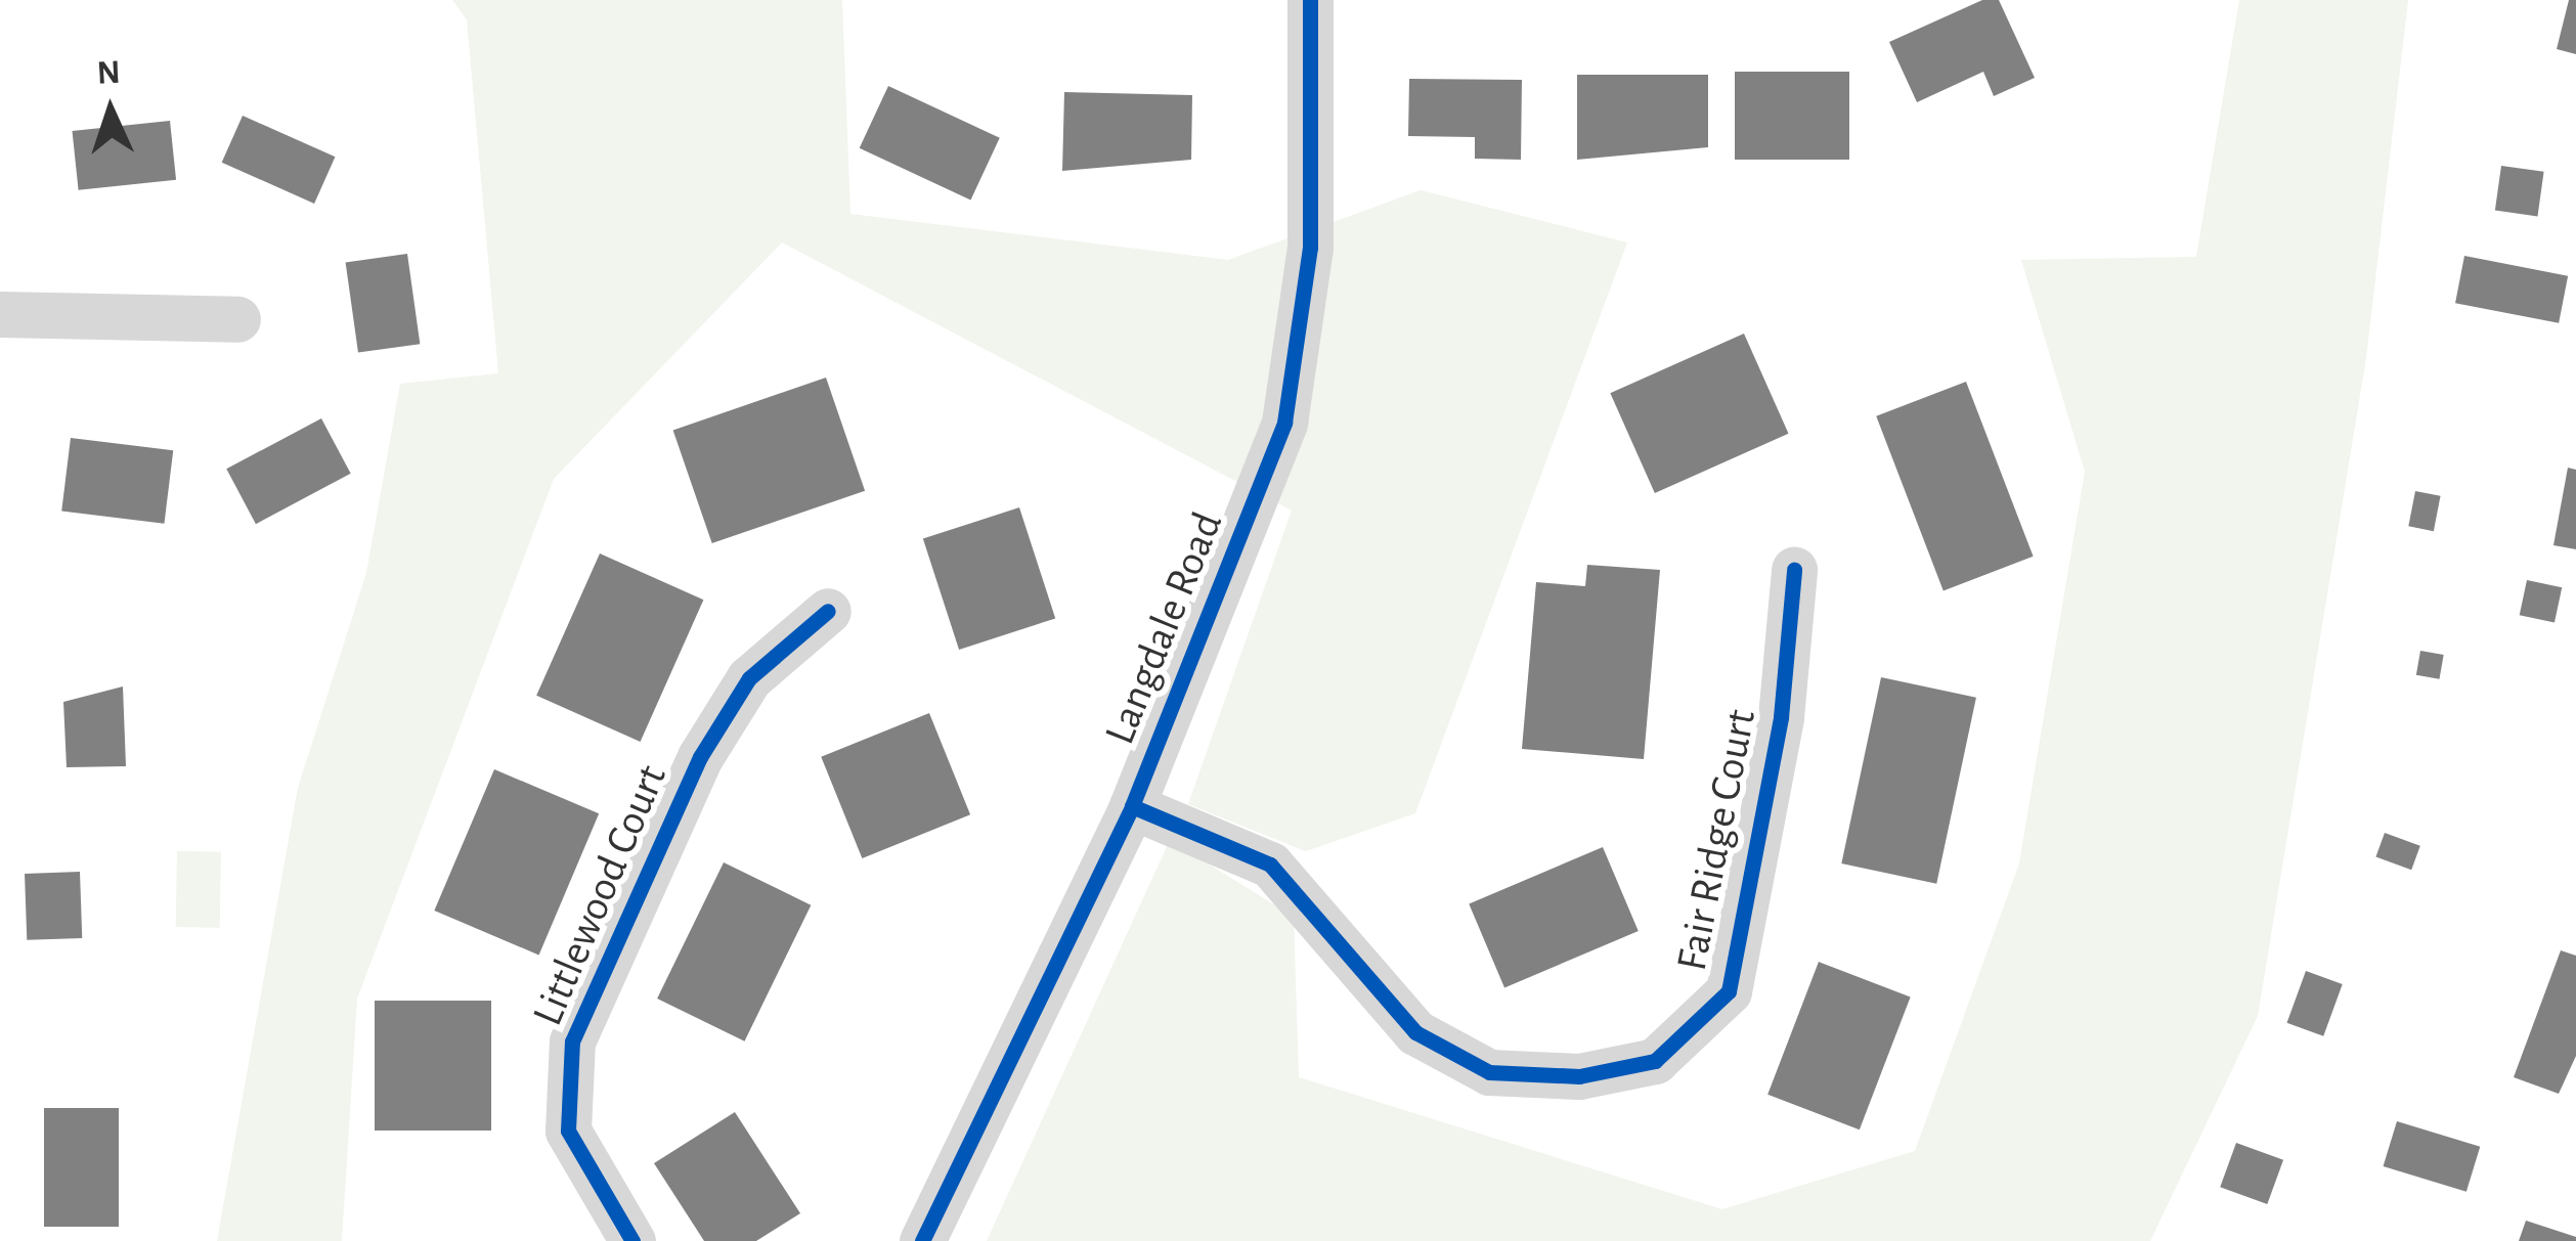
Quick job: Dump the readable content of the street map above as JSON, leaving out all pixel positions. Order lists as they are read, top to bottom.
{
  "streets": {
    "street": ["Langdale Road", "Fair Ridge Court", "Littlewood Court"]
  },
  "crossings": [
    ["Langdale Road", "Fair Ridge Court"]
  ],
  "north": "top"
}
